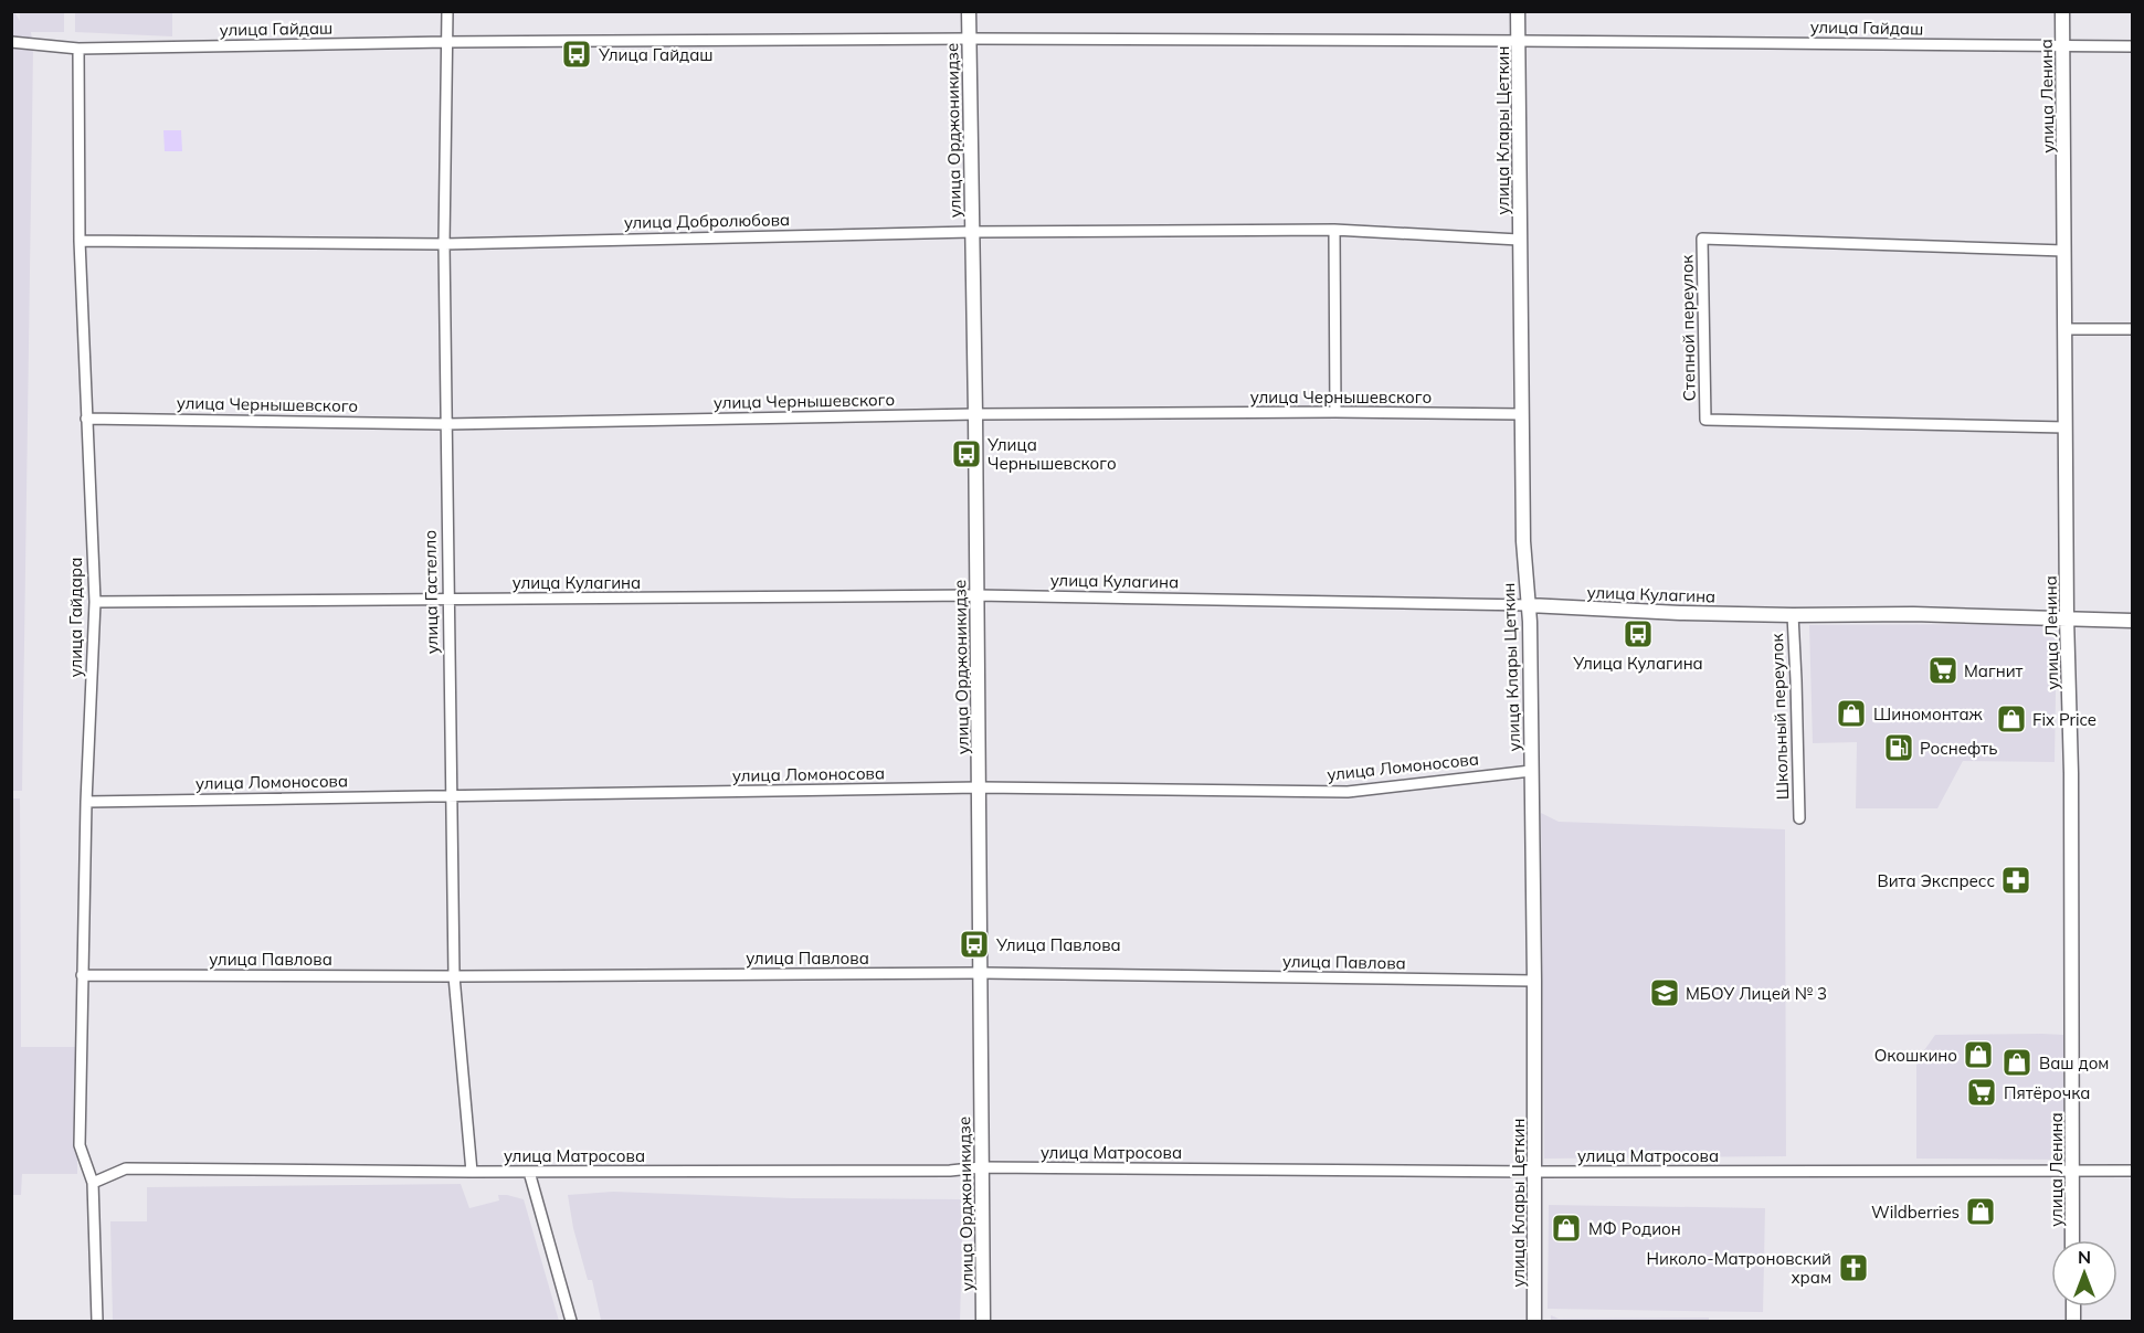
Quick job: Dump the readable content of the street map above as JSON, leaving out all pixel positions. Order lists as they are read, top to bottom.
{
  "streets": {
    "street": [
      "улица Гайдаш",
      "улица Ленина",
      "улица Орджоникидзе",
      "улица Клары Цеткин",
      "улица Добролюбова",
      "Степной переулок",
      "улица Чернышевского",
      "улица Кулагина",
      "улица Гастелло",
      "улица Гайдара",
      "Школьный переулок",
      "улица Ломоносова",
      "улица Павлова",
      "улица Матросова"
    ]
  },
  "crossings": [
    ["улица Гайдаш", "улица Ленина"],
    ["улица Гайдаш", "улица Орджоникидзе"],
    ["улица Гайдаш", "улица Клары Цеткин"],
    ["улица Гайдаш", "улица Гастелло"],
    ["улица Гайдаш", "улица Гайдара"],
    ["улица Ленина", "Степной переулок"],
    ["улица Ленина", "улица Кулагина"],
    ["улица Ленина", "улица Матросова"],
    ["улица Орджоникидзе", "улица Добролюбова"],
    ["улица Орджоникидзе", "улица Чернышевского"],
    ["улица Орджоникидзе", "улица Кулагина"],
    ["улица Орджоникидзе", "улица Ломоносова"],
    ["улица Орджоникидзе", "улица Павлова"],
    ["улица Орджоникидзе", "улица Матросова"],
    ["улица Клары Цеткин", "улица Добролюбова"],
    ["улица Клары Цеткин", "улица Чернышевского"],
    ["улица Клары Цеткин", "улица Кулагина"],
    ["улица Клары Цеткин", "улица Ломоносова"],
    ["улица Клары Цеткин", "улица Павлова"],
    ["улица Клары Цеткин", "улица Матросова"],
    ["улица Добролюбова", "улица Гастелло"],
    ["улица Добролюбова", "улица Гайдара"],
    ["улица Чернышевского", "улица Гастелло"],
    ["улица Чернышевского", "улица Гайдара"],
    ["улица Кулагина", "улица Гастелло"],
    ["улица Кулагина", "улица Гайдара"],
    ["улица Кулагина", "Школьный переулок"],
    ["улица Гастелло", "улица Ломоносова"],
    ["улица Гастелло", "улица Павлова"],
    ["улица Гастелло", "улица Матросова"],
    ["улица Гайдара", "улица Ломоносова"],
    ["улица Гайдара", "улица Павлова"],
    ["улица Гайдара", "улица Матросова"]
  ],
  "places": {
    "bus stop": [
      "Улица Гайдаш",
      "Улица Чернышевского",
      "Улица Кулагина",
      "Улица Павлова"
    ],
    "supermarket": ["Магнит", "Пятёрочка"],
    "shop": [
      "Шиномонтаж",
      "Fix Price",
      "Окошкино",
      "Ваш дом",
      "Wildberries",
      "МФ Родион"
    ],
    "fuel station": ["Роснефть"],
    "pharmacy": ["Вита Экспресс"],
    "school or university": ["МБОУ Лицей № 3"],
    "church": ["Николо-Матроновский храм"]
  },
  "north": "top"
}
